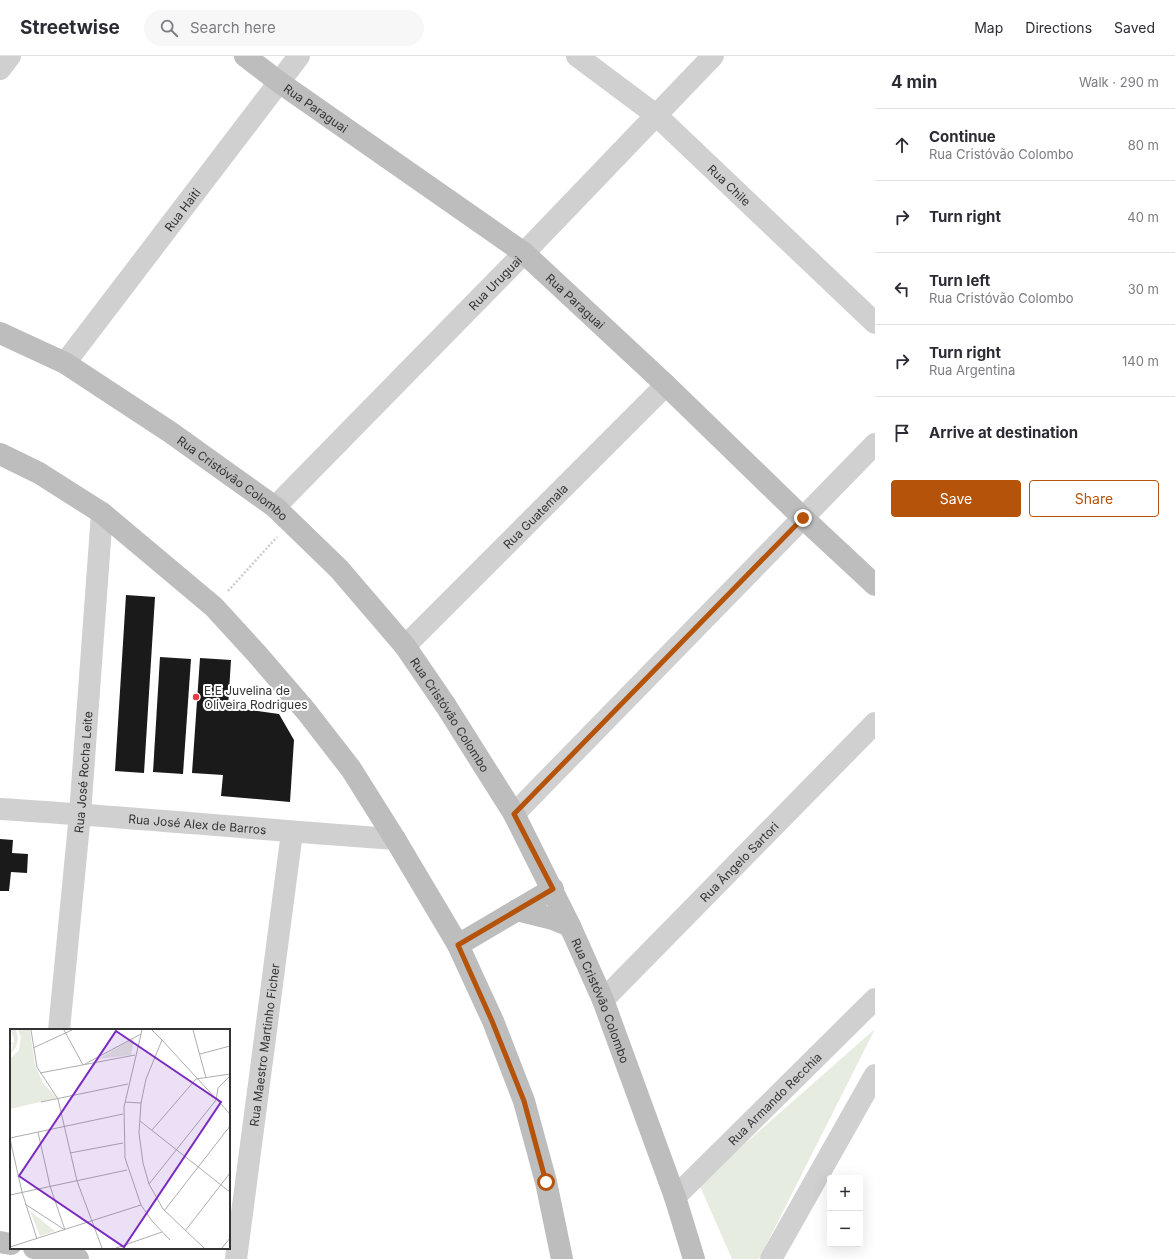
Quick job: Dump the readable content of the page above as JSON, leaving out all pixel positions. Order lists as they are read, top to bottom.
{
  "streets": {
    "main road": ["Rua Paraguai", "Rua Cristóvão Colombo"],
    "street": [
      "Rua Chile",
      "Rua Haiti",
      "Rua Uruguai",
      "Rua Guatemala",
      "Rua José Rocha Leite",
      "Rua José Alex de Barros",
      "Rua Ângelo Sartori",
      "Rua Maestro Martinho Ficher",
      "Rua Armando Recchia"
    ]
  },
  "crossings": [
    ["Rua Paraguai", "Rua Haiti"],
    ["Rua Paraguai", "Rua Uruguai"],
    ["Rua Paraguai", "Rua Guatemala"],
    ["Rua Chile", "Rua Uruguai"],
    ["Rua Haiti", "Rua Cristóvão Colombo"],
    ["Rua Uruguai", "Rua Cristóvão Colombo"],
    ["Rua Cristóvão Colombo", "Rua Guatemala"],
    ["Rua Cristóvão Colombo", "Rua Ângelo Sartori"],
    ["Rua Cristóvão Colombo", "Rua Armando Recchia"],
    ["Rua José Rocha Leite", "Rua José Alex de Barros"],
    ["Rua José Alex de Barros", "Rua Maestro Martinho Ficher"]
  ],
  "places": ["E.E Juvelina de Oliveira Rodrigues"],
  "page": {
    "header": "Streetwise",
    "search": "Search here",
    "nav": ["Map", "Directions", "Saved"],
    "heading": ["4 min", "Walk · 290 m"],
    "list": [
      ["Continue", "Rua Cristóvão Colombo", "80 m"],
      ["Turn right", "40 m"],
      ["Turn left", "Rua Cristóvão Colombo", "30 m"],
      ["Turn right", "Rua Argentina", "140 m"],
      "Arrive at destination"
    ],
    "buttons": ["Save", "Share"],
    "map_buttons": ["+", "−"]
  }
}
